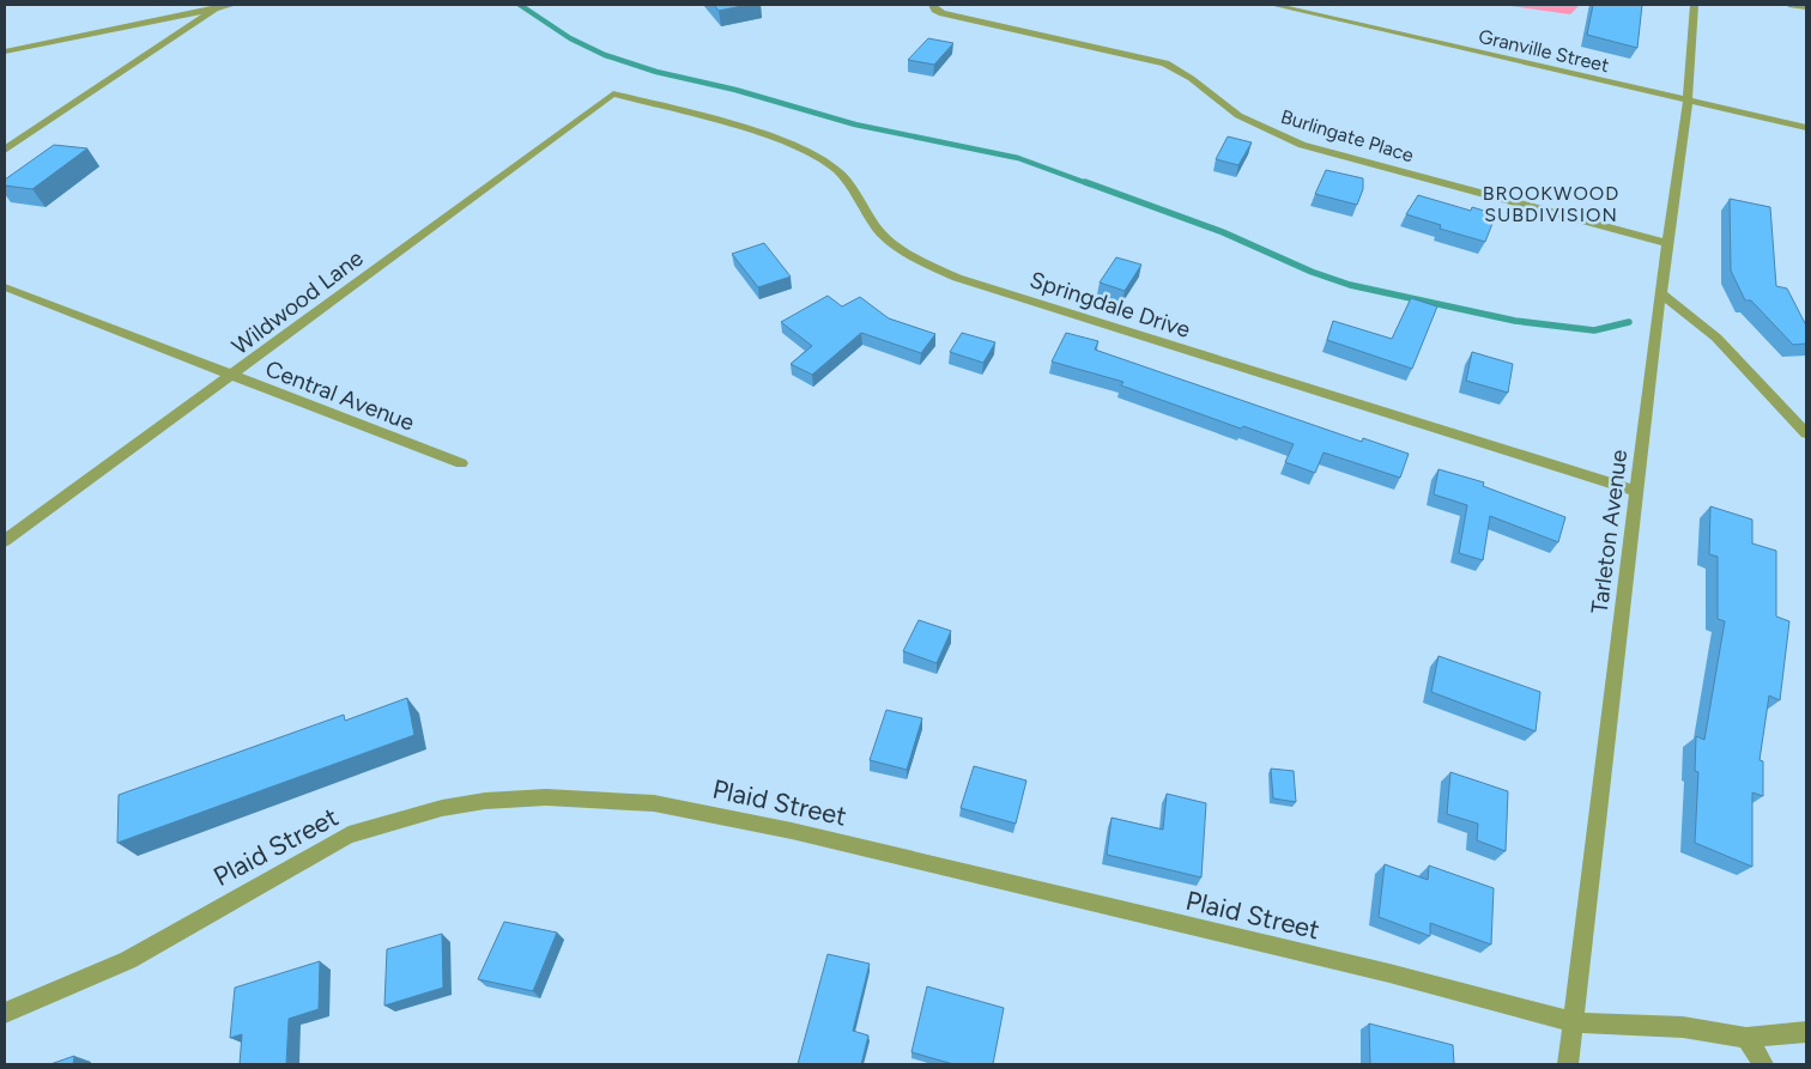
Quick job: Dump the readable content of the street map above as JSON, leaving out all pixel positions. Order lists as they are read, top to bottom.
{
  "streets": {
    "street": [
      "Granville Street",
      "Burlingate Place",
      "Wildwood Lane",
      "Springdale Drive",
      "Central Avenue",
      "Tarleton Avenue",
      "Plaid Street"
    ]
  },
  "crossings": [
    ["Granville Street", "Tarleton Avenue"],
    ["Burlingate Place", "Tarleton Avenue"],
    ["Wildwood Lane", "Springdale Drive"],
    ["Wildwood Lane", "Central Avenue"],
    ["Springdale Drive", "Tarleton Avenue"],
    ["Tarleton Avenue", "Plaid Street"]
  ],
  "districts": ["BROOKWOOD SUBDIVISION"]
}
